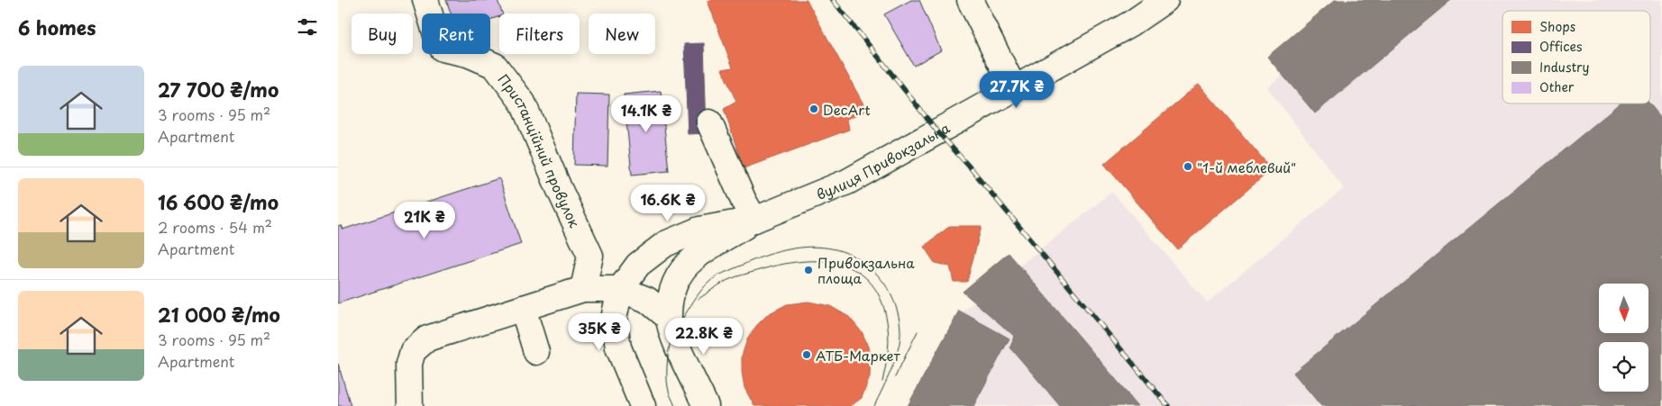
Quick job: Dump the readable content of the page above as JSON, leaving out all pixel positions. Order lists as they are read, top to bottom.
{
  "streets": {
    "main road": ["Пристанційний провулок", "вулиця Привокзальна"]
  },
  "places": [
    "DecArt",
    "\"1-й меблевий\"",
    "Привокзальна площа",
    "АТБ-Маркет"
  ],
  "legend": [
    "Shops",
    "Offices",
    "Industry",
    "Other"
  ],
  "north": "bottom",
  "page": {
    "heading": "6 homes",
    "chip": [
      "Buy",
      "Rent",
      "Filters",
      "New"
    ],
    "list": [
      {
        "name": "27 700 ₴/mo",
        "note": "3 rooms · 95 m² · Apartment"
      },
      {
        "name": "16 600 ₴/mo",
        "note": "2 rooms · 54 m² · Apartment"
      },
      {
        "name": "21 000 ₴/mo",
        "note": "3 rooms · 95 m² · Apartment"
      }
    ],
    "price": [
      "27.7K ₴",
      "14.1K ₴",
      "16.6K ₴",
      "21K ₴",
      "35K ₴",
      "22.8K ₴"
    ]
  }
}
